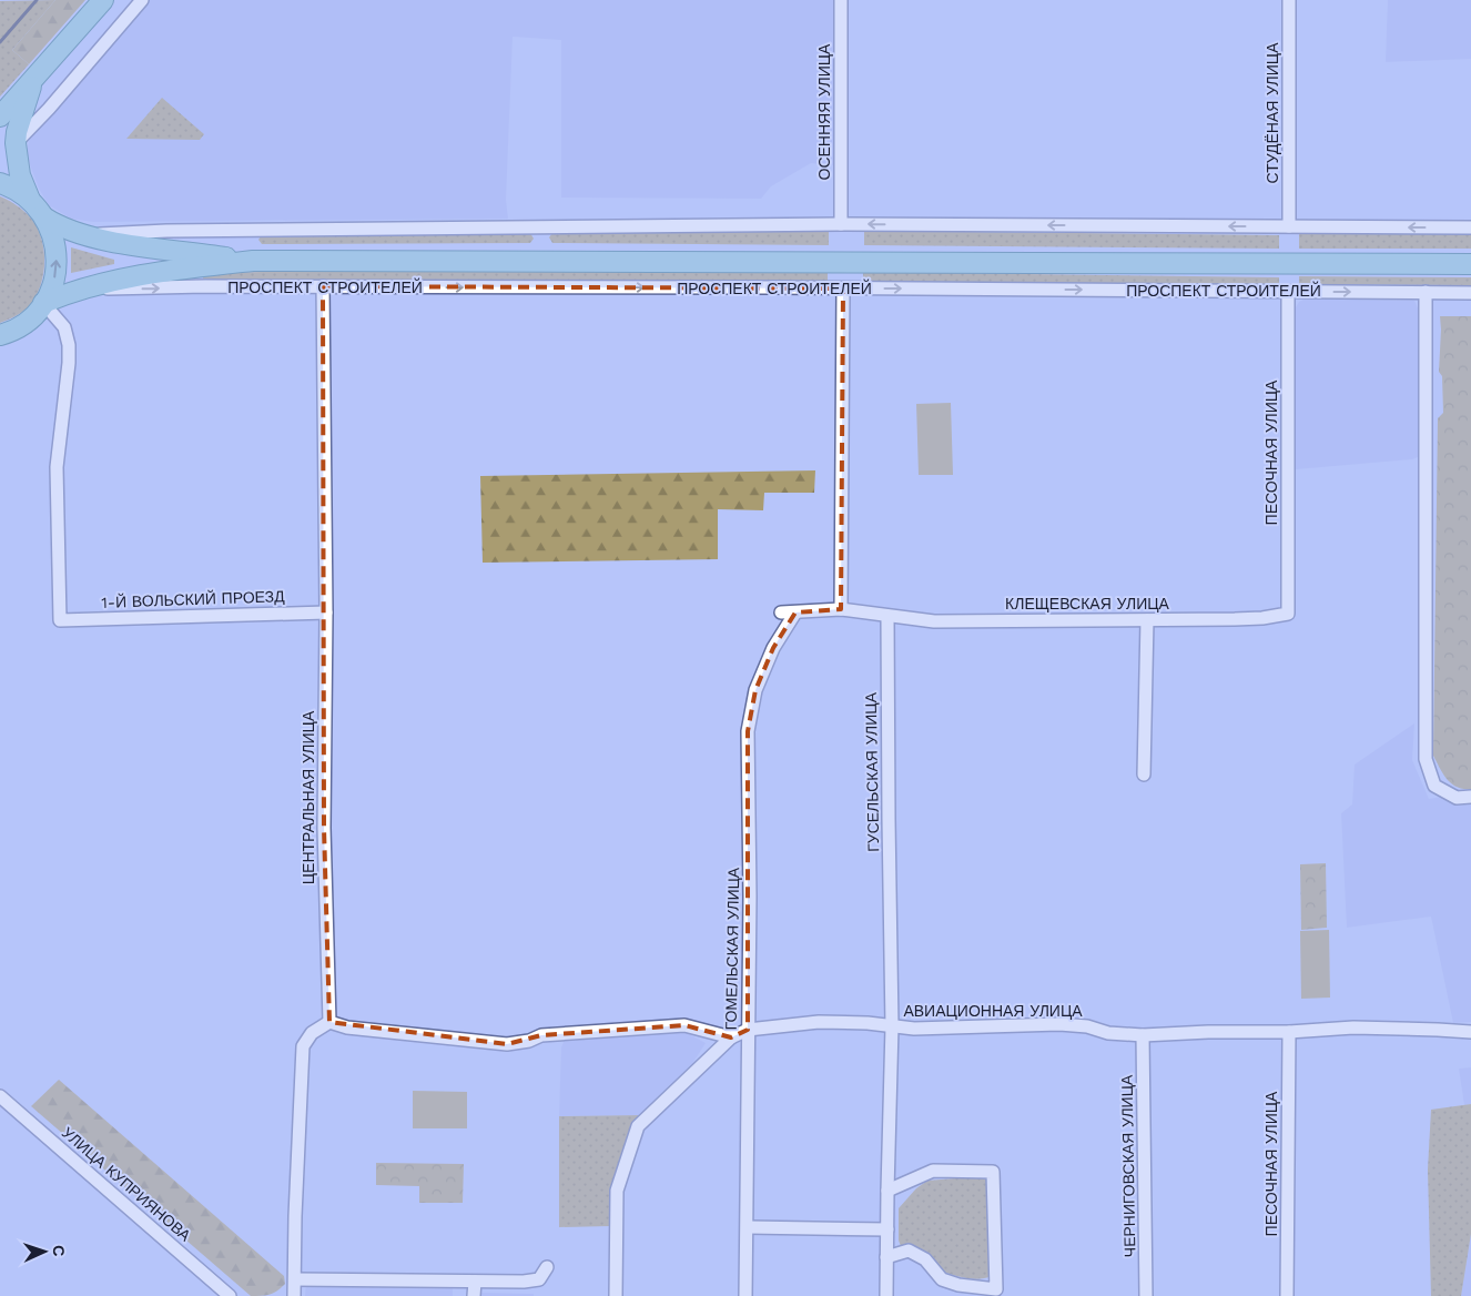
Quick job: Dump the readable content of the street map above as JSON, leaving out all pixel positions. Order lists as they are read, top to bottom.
{
  "streets": {
    "main road": ["ПРОСПЕКТ СТРОИТЕЛЕЙ"],
    "street": [
      "ОСЕННЯЯ УЛИЦА",
      "СТУДЁНАЯ УЛИЦА",
      "ПЕСОЧНАЯ УЛИЦА",
      "1-Й ВОЛЬСКИЙ ПРОЕЗД",
      "КЛЕЩЕВСКАЯ УЛИЦА",
      "ГУСЕЛЬСКАЯ УЛИЦА",
      "ЦЕНТРАЛЬНАЯ УЛИЦА",
      "ГОМЕЛЬСКАЯ УЛИЦА",
      "АВИАЦИОННАЯ УЛИЦА",
      "ЧЕРНИГОВСКАЯ УЛИЦА",
      "УЛИЦА КУПРИЯНОВА"
    ]
  },
  "crossings": [
    ["ОСЕННЯЯ УЛИЦА", "ПРОСПЕКТ СТРОИТЕЛЕЙ"],
    ["СТУДЁНАЯ УЛИЦА", "ПРОСПЕКТ СТРОИТЕЛЕЙ"],
    ["ПРОСПЕКТ СТРОИТЕЛЕЙ", "ПЕСОЧНАЯ УЛИЦА"],
    ["ПРОСПЕКТ СТРОИТЕЛЕЙ", "1-Й ВОЛЬСКИЙ ПРОЕЗД"],
    ["ПРОСПЕКТ СТРОИТЕЛЕЙ", "ЦЕНТРАЛЬНАЯ УЛИЦА"],
    ["ПЕСОЧНАЯ УЛИЦА", "КЛЕЩЕВСКАЯ УЛИЦА"],
    ["ПЕСОЧНАЯ УЛИЦА", "АВИАЦИОННАЯ УЛИЦА"],
    ["1-Й ВОЛЬСКИЙ ПРОЕЗД", "ЦЕНТРАЛЬНАЯ УЛИЦА"],
    ["КЛЕЩЕВСКАЯ УЛИЦА", "ГУСЕЛЬСКАЯ УЛИЦА"],
    ["ГУСЕЛЬСКАЯ УЛИЦА", "АВИАЦИОННАЯ УЛИЦА"],
    ["ГОМЕЛЬСКАЯ УЛИЦА", "АВИАЦИОННАЯ УЛИЦА"],
    ["АВИАЦИОННАЯ УЛИЦА", "ЧЕРНИГОВСКАЯ УЛИЦА"]
  ],
  "north": "right"
}
